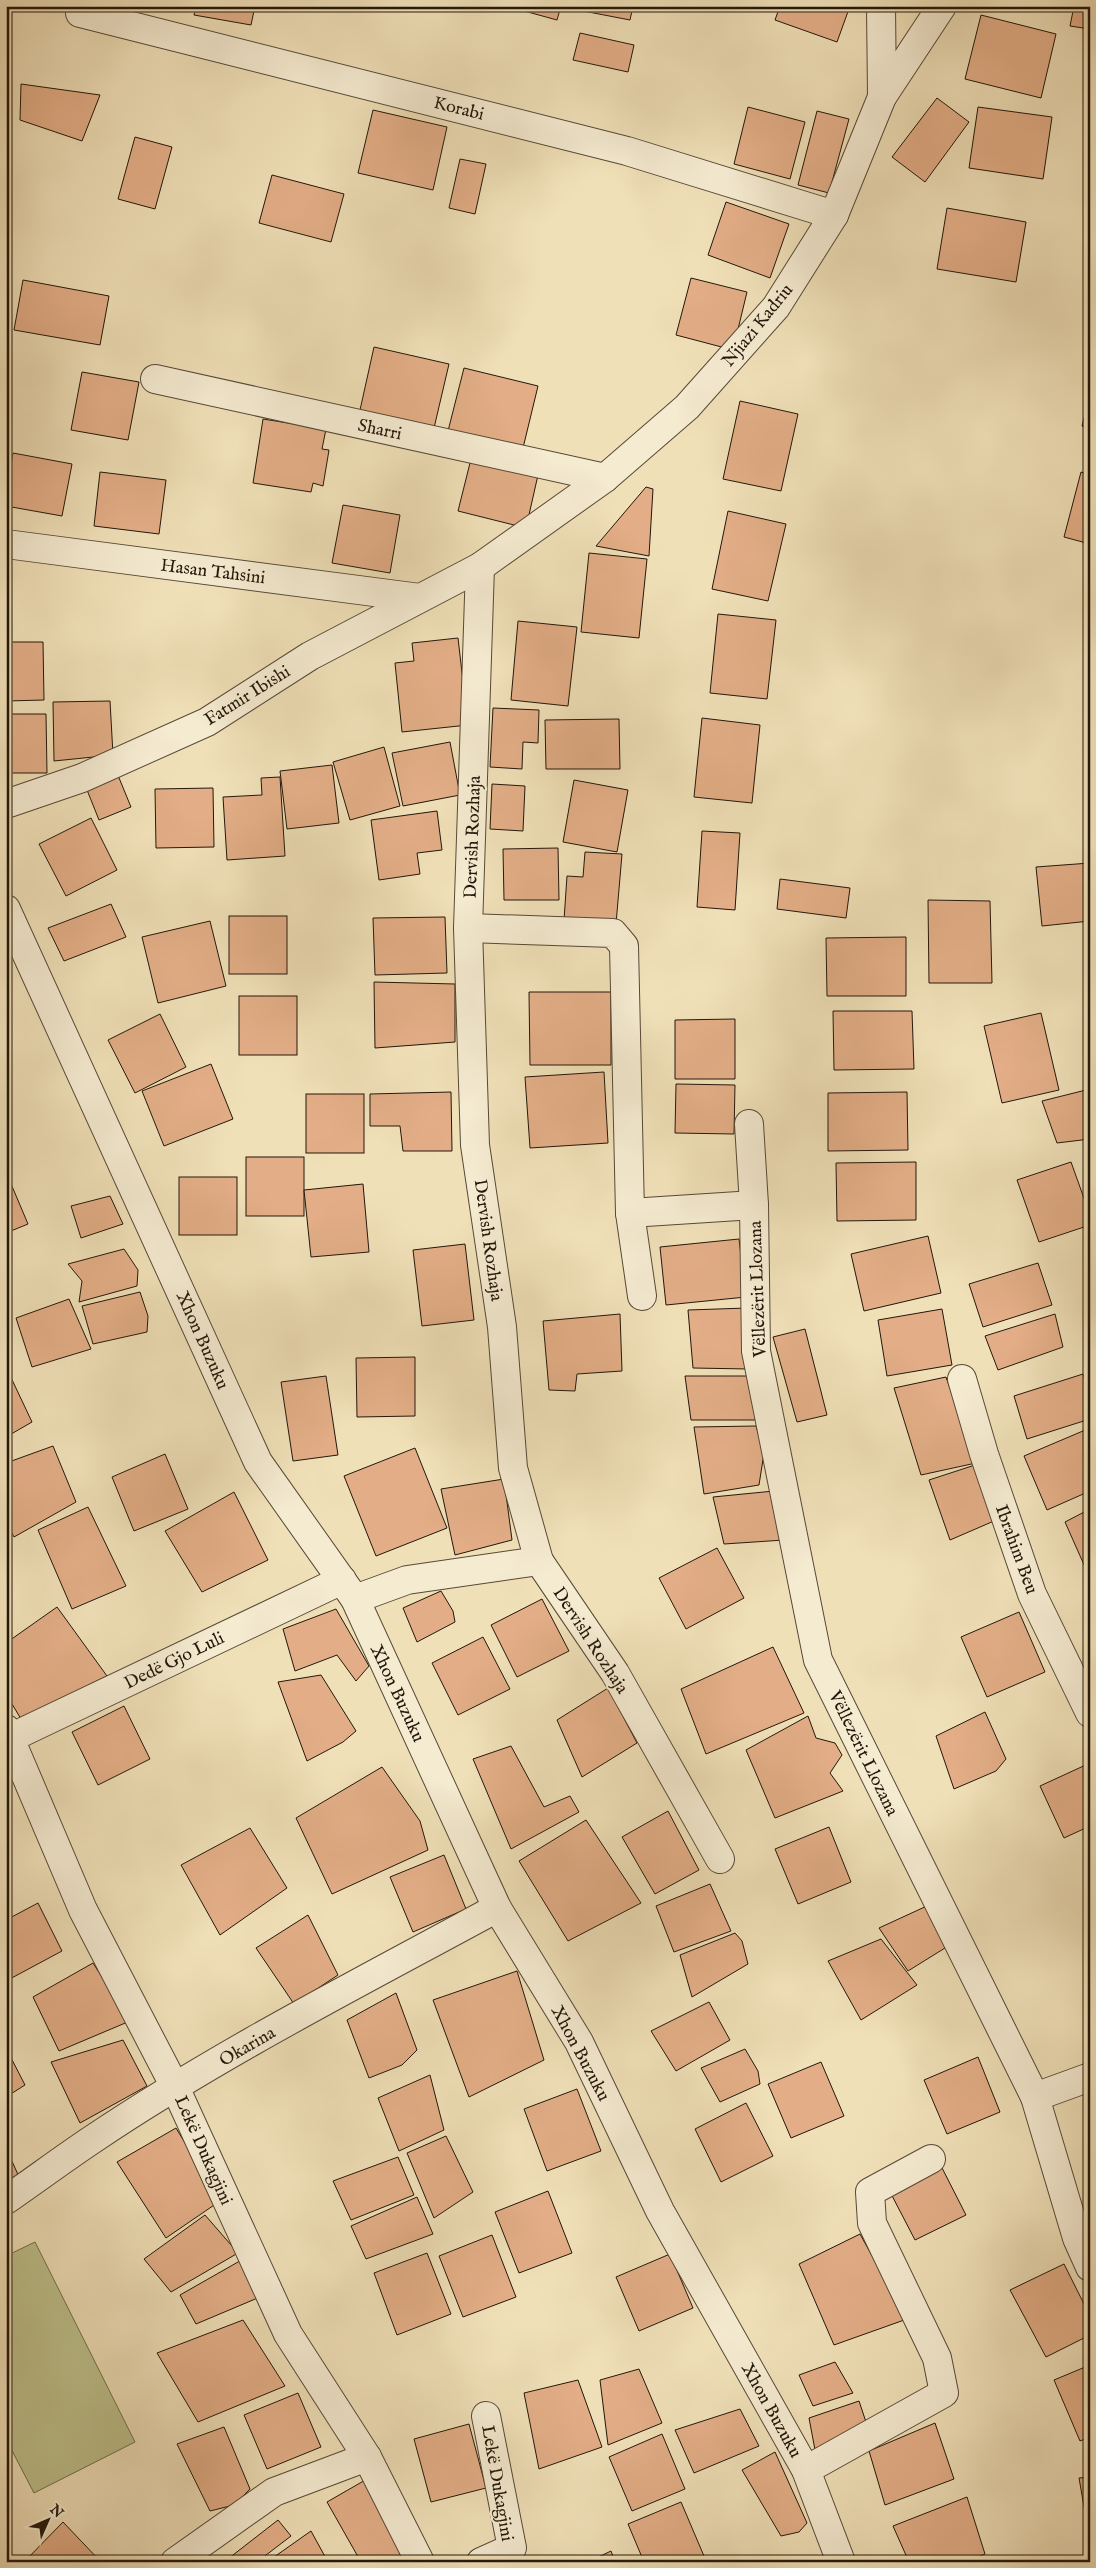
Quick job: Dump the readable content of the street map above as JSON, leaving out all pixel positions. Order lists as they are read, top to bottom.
{
  "streets": {
    "street": [
      "Korabi",
      "Njiazi Kadriu",
      "Sharri",
      "Hasan Tahsini",
      "Fatmir Ibishi",
      "Dervish Rozhaja",
      "Vëllezërit Llozana",
      "Xhon Buzuku",
      "Ibrahim Beu",
      "Dedë Gjo Luli",
      "Okarina",
      "Lekë Dukagjini"
    ]
  },
  "crossings": [
    ["Korabi", "Njiazi Kadriu"],
    ["Njiazi Kadriu", "Sharri"],
    ["Njiazi Kadriu", "Fatmir Ibishi"],
    ["Njiazi Kadriu", "Dervish Rozhaja"],
    ["Hasan Tahsini", "Fatmir Ibishi"],
    ["Fatmir Ibishi", "Dervish Rozhaja"],
    ["Dervish Rozhaja", "Dedë Gjo Luli"],
    ["Xhon Buzuku", "Dedë Gjo Luli"],
    ["Xhon Buzuku", "Okarina"],
    ["Dedë Gjo Luli", "Lekë Dukagjini"],
    ["Okarina", "Lekë Dukagjini"]
  ],
  "north": "top right"
}
